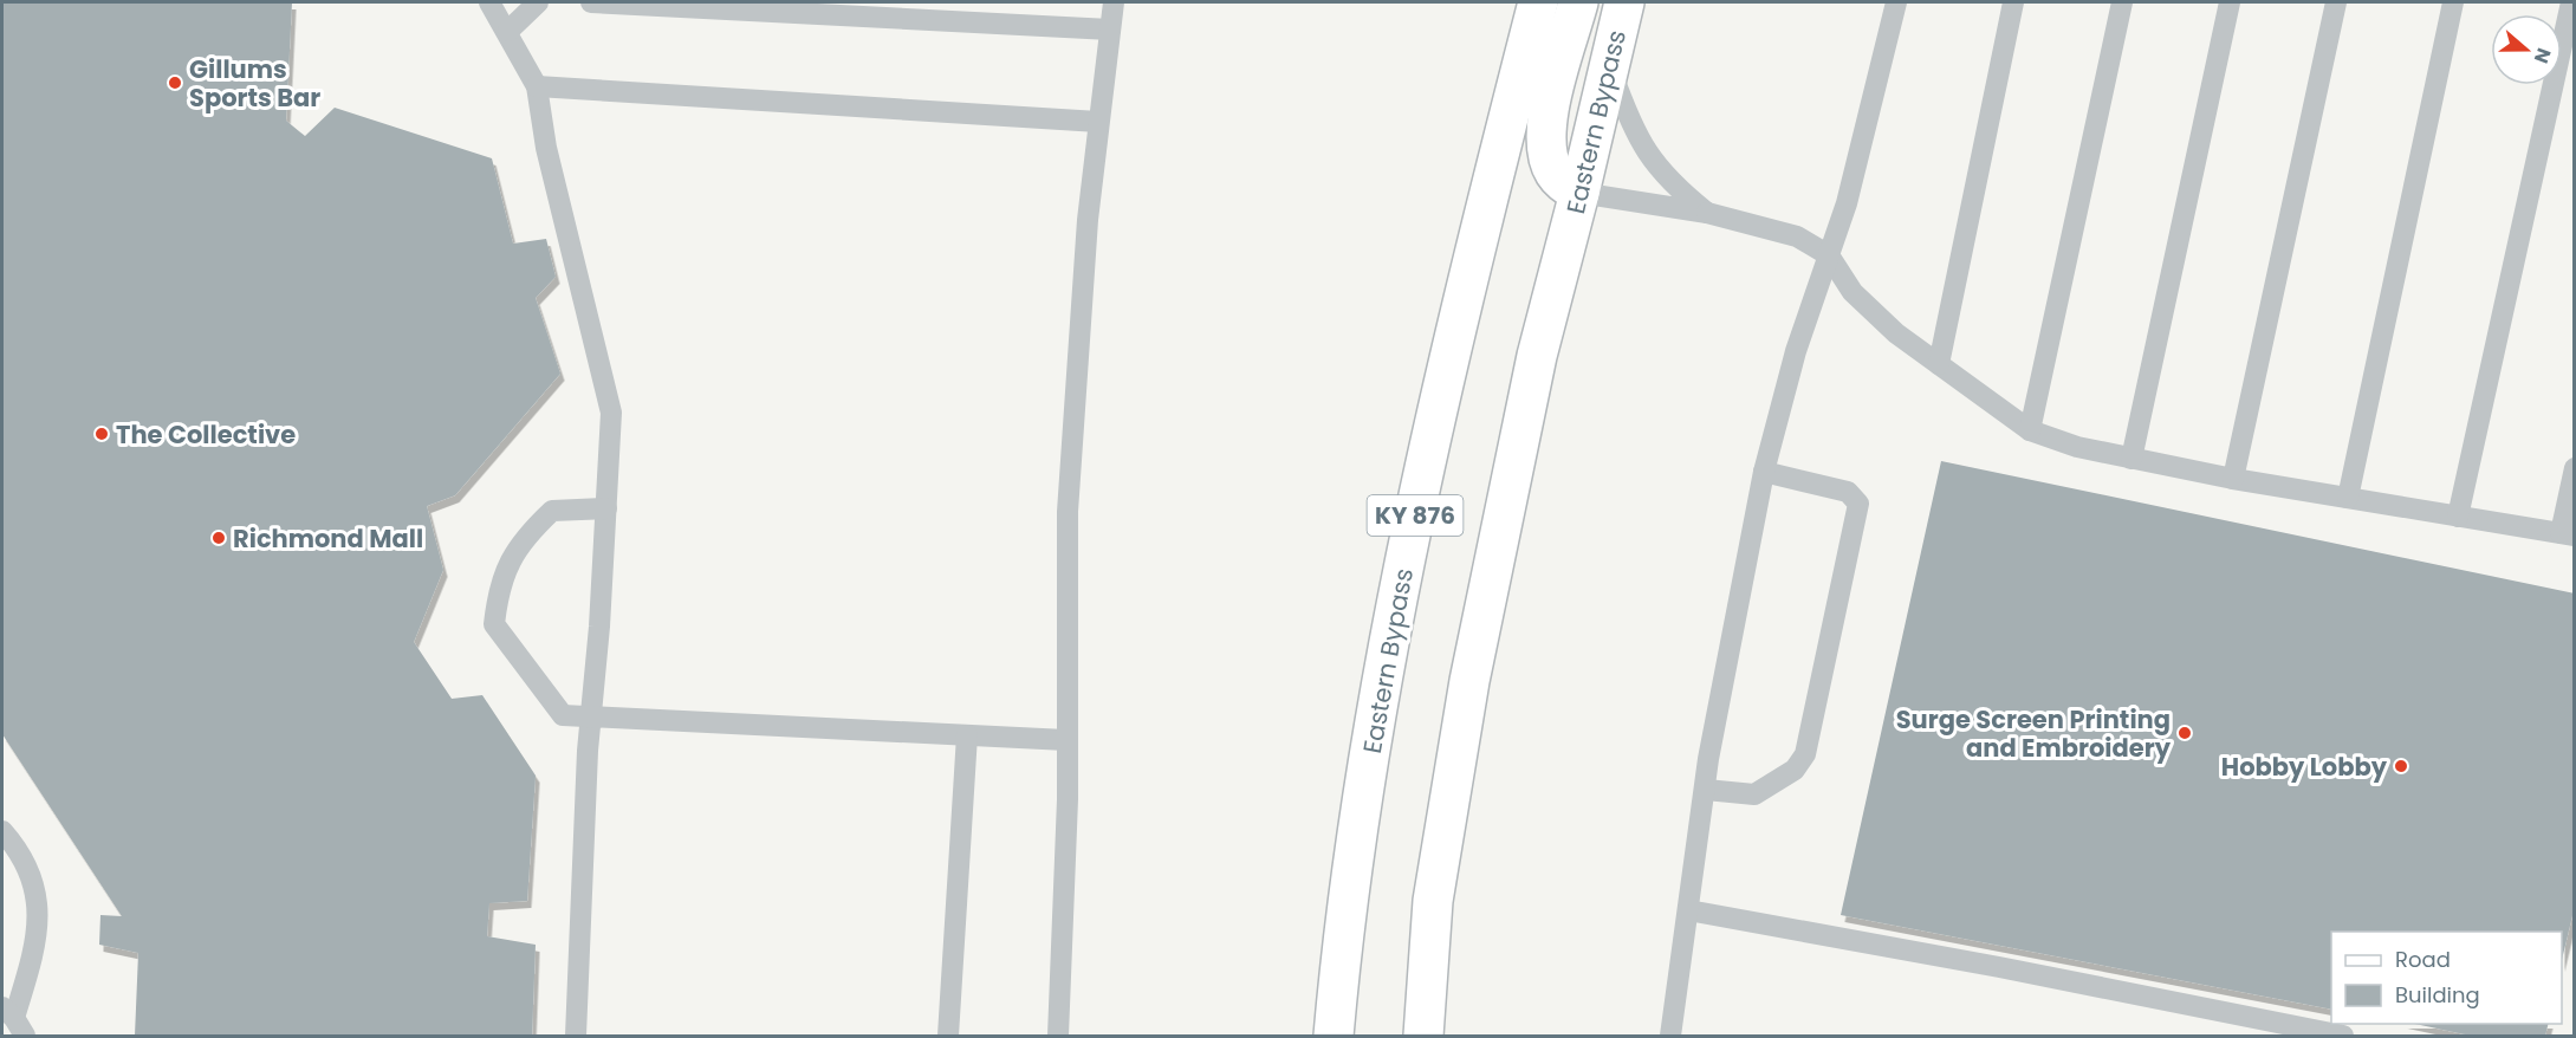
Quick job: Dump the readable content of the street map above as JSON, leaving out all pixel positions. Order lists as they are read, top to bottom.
{
  "streets": {
    "main road": ["Eastern Bypass", "KY 876"]
  },
  "places": [
    "Gillums Sports Bar",
    "The Collective",
    "Richmond Mall",
    "Surge Screen Printing and Embroidery",
    "Hobby Lobby"
  ],
  "legend": ["Road", "Building"],
  "north": "right"
}
